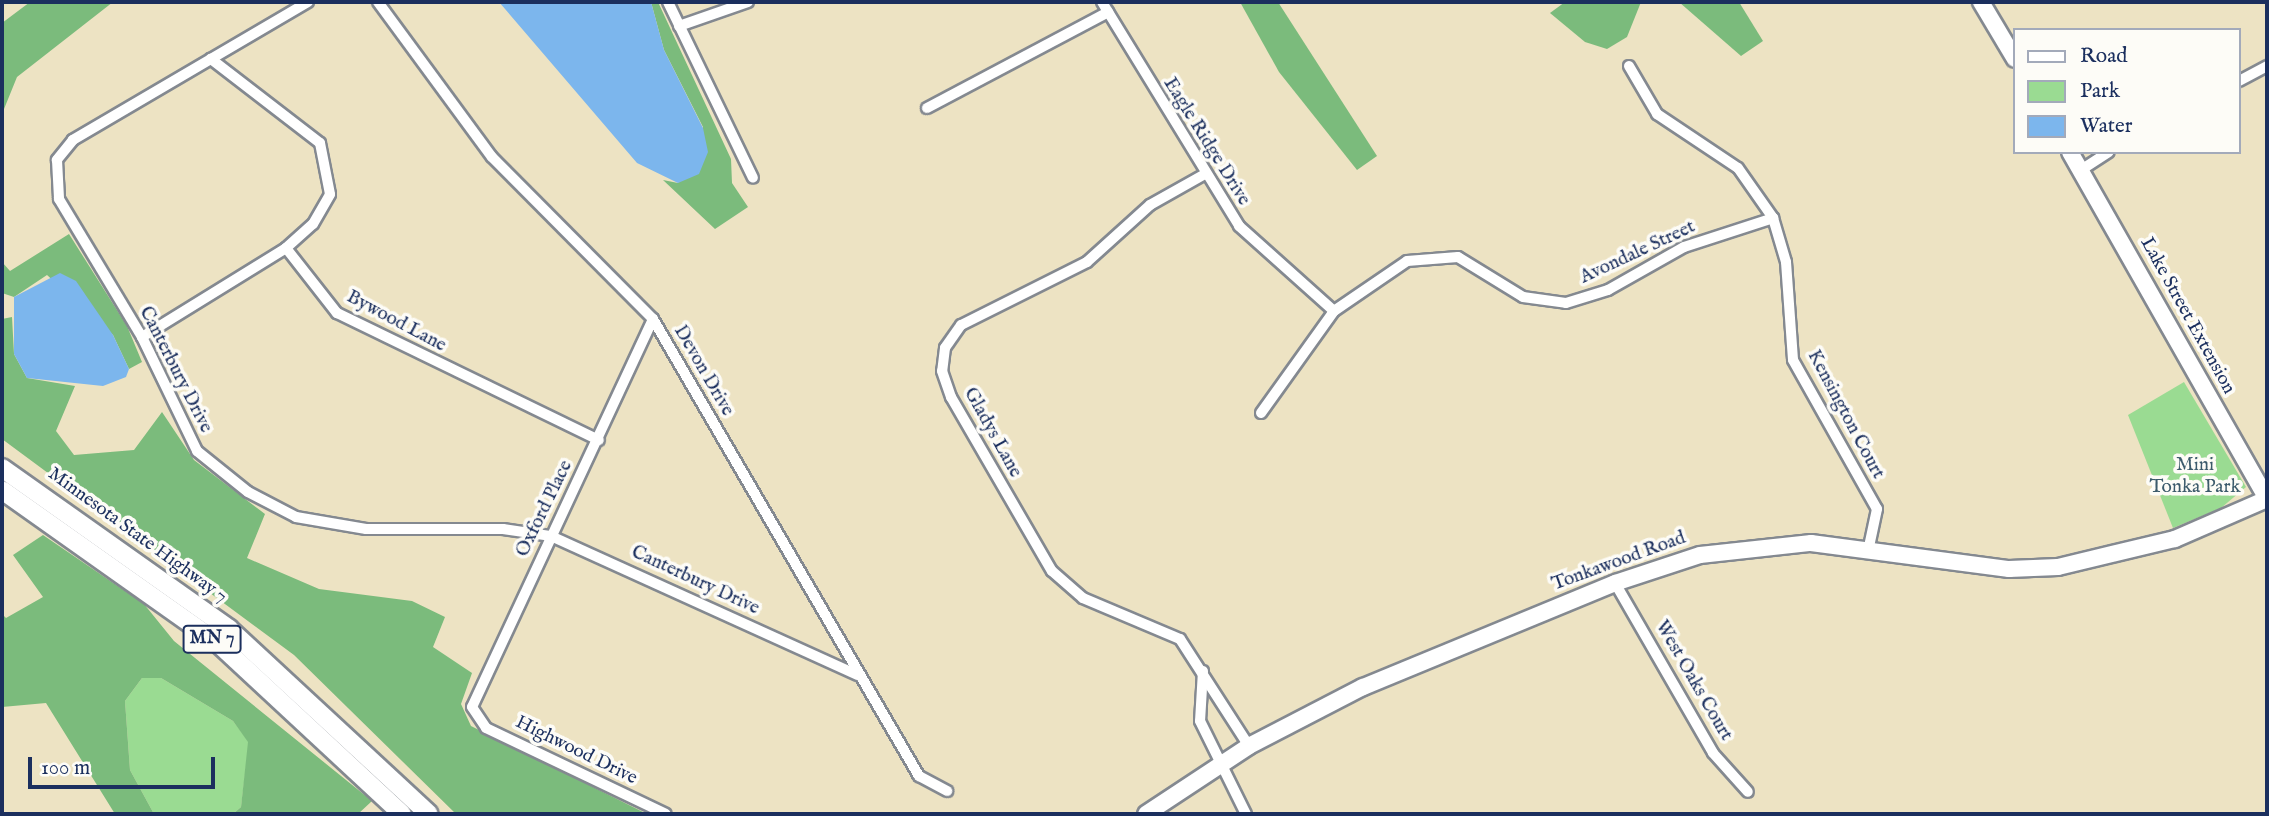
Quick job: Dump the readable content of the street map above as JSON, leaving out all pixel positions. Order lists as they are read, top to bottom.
{
  "streets": {
    "main road": ["Minnesota State Highway 7", "MN 7"],
    "street": [
      "Eagle Ridge Drive",
      "Avondale Street",
      "Lake Street Extension",
      "Bywood Lane",
      "Canterbury Drive",
      "Devon Drive",
      "Kensington Court",
      "Gladys Lane",
      "Oxford Place",
      "Tonkawood Road",
      "West Oaks Court",
      "Highwood Drive"
    ]
  },
  "crossings": [
    ["Eagle Ridge Drive", "Avondale Street"],
    ["Eagle Ridge Drive", "Gladys Lane"],
    ["Avondale Street", "Kensington Court"],
    ["Lake Street Extension", "Tonkawood Road"],
    ["Bywood Lane", "Oxford Place"],
    ["Canterbury Drive", "Devon Drive"],
    ["Canterbury Drive", "Oxford Place"],
    ["Devon Drive", "Oxford Place"],
    ["Kensington Court", "Tonkawood Road"],
    ["Gladys Lane", "Tonkawood Road"],
    ["Oxford Place", "Highwood Drive"],
    ["Tonkawood Road", "West Oaks Court"]
  ],
  "parks": ["Mini Tonka Park"],
  "legend": ["Road", "Park", "Water"],
  "scale_bar": "100 m"
}
